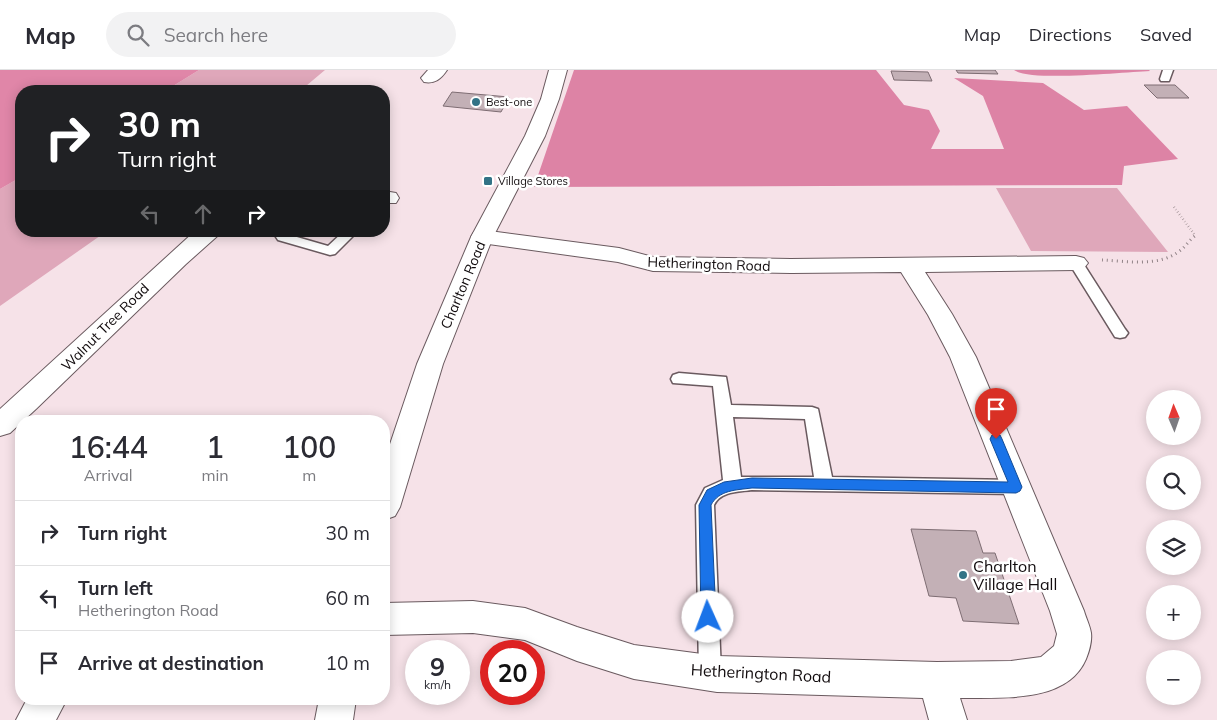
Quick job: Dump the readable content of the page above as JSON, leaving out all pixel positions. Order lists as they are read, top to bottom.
{
  "streets": {
    "street": ["Hetherington Road", "Charlton Road", "Walnut Tree Road"]
  },
  "crossings": [
    ["Hetherington Road", "Charlton Road"]
  ],
  "places": {
    "other": ["Best-one", "Charlton Village Hall"],
    "transit": ["Village Stores"]
  },
  "north": "top",
  "page": {
    "header": "Map",
    "search": "Search here",
    "nav": ["Map", "Directions", "Saved"],
    "turn": ["30 m", "Turn right"],
    "map_buttons": ["+", "−"],
    "eta": [
      "16:44",
      "Arrival",
      "1",
      "min",
      "100",
      "m"
    ],
    "list": [
      {
        "name": "Turn right",
        "value": "30 m"
      },
      {
        "name": "Turn left",
        "note": "Hetherington Road",
        "value": "60 m"
      },
      {
        "name": "Arrive at destination",
        "value": "10 m"
      }
    ],
    "speed": "9 km/h",
    "limit": "20"
  }
}
